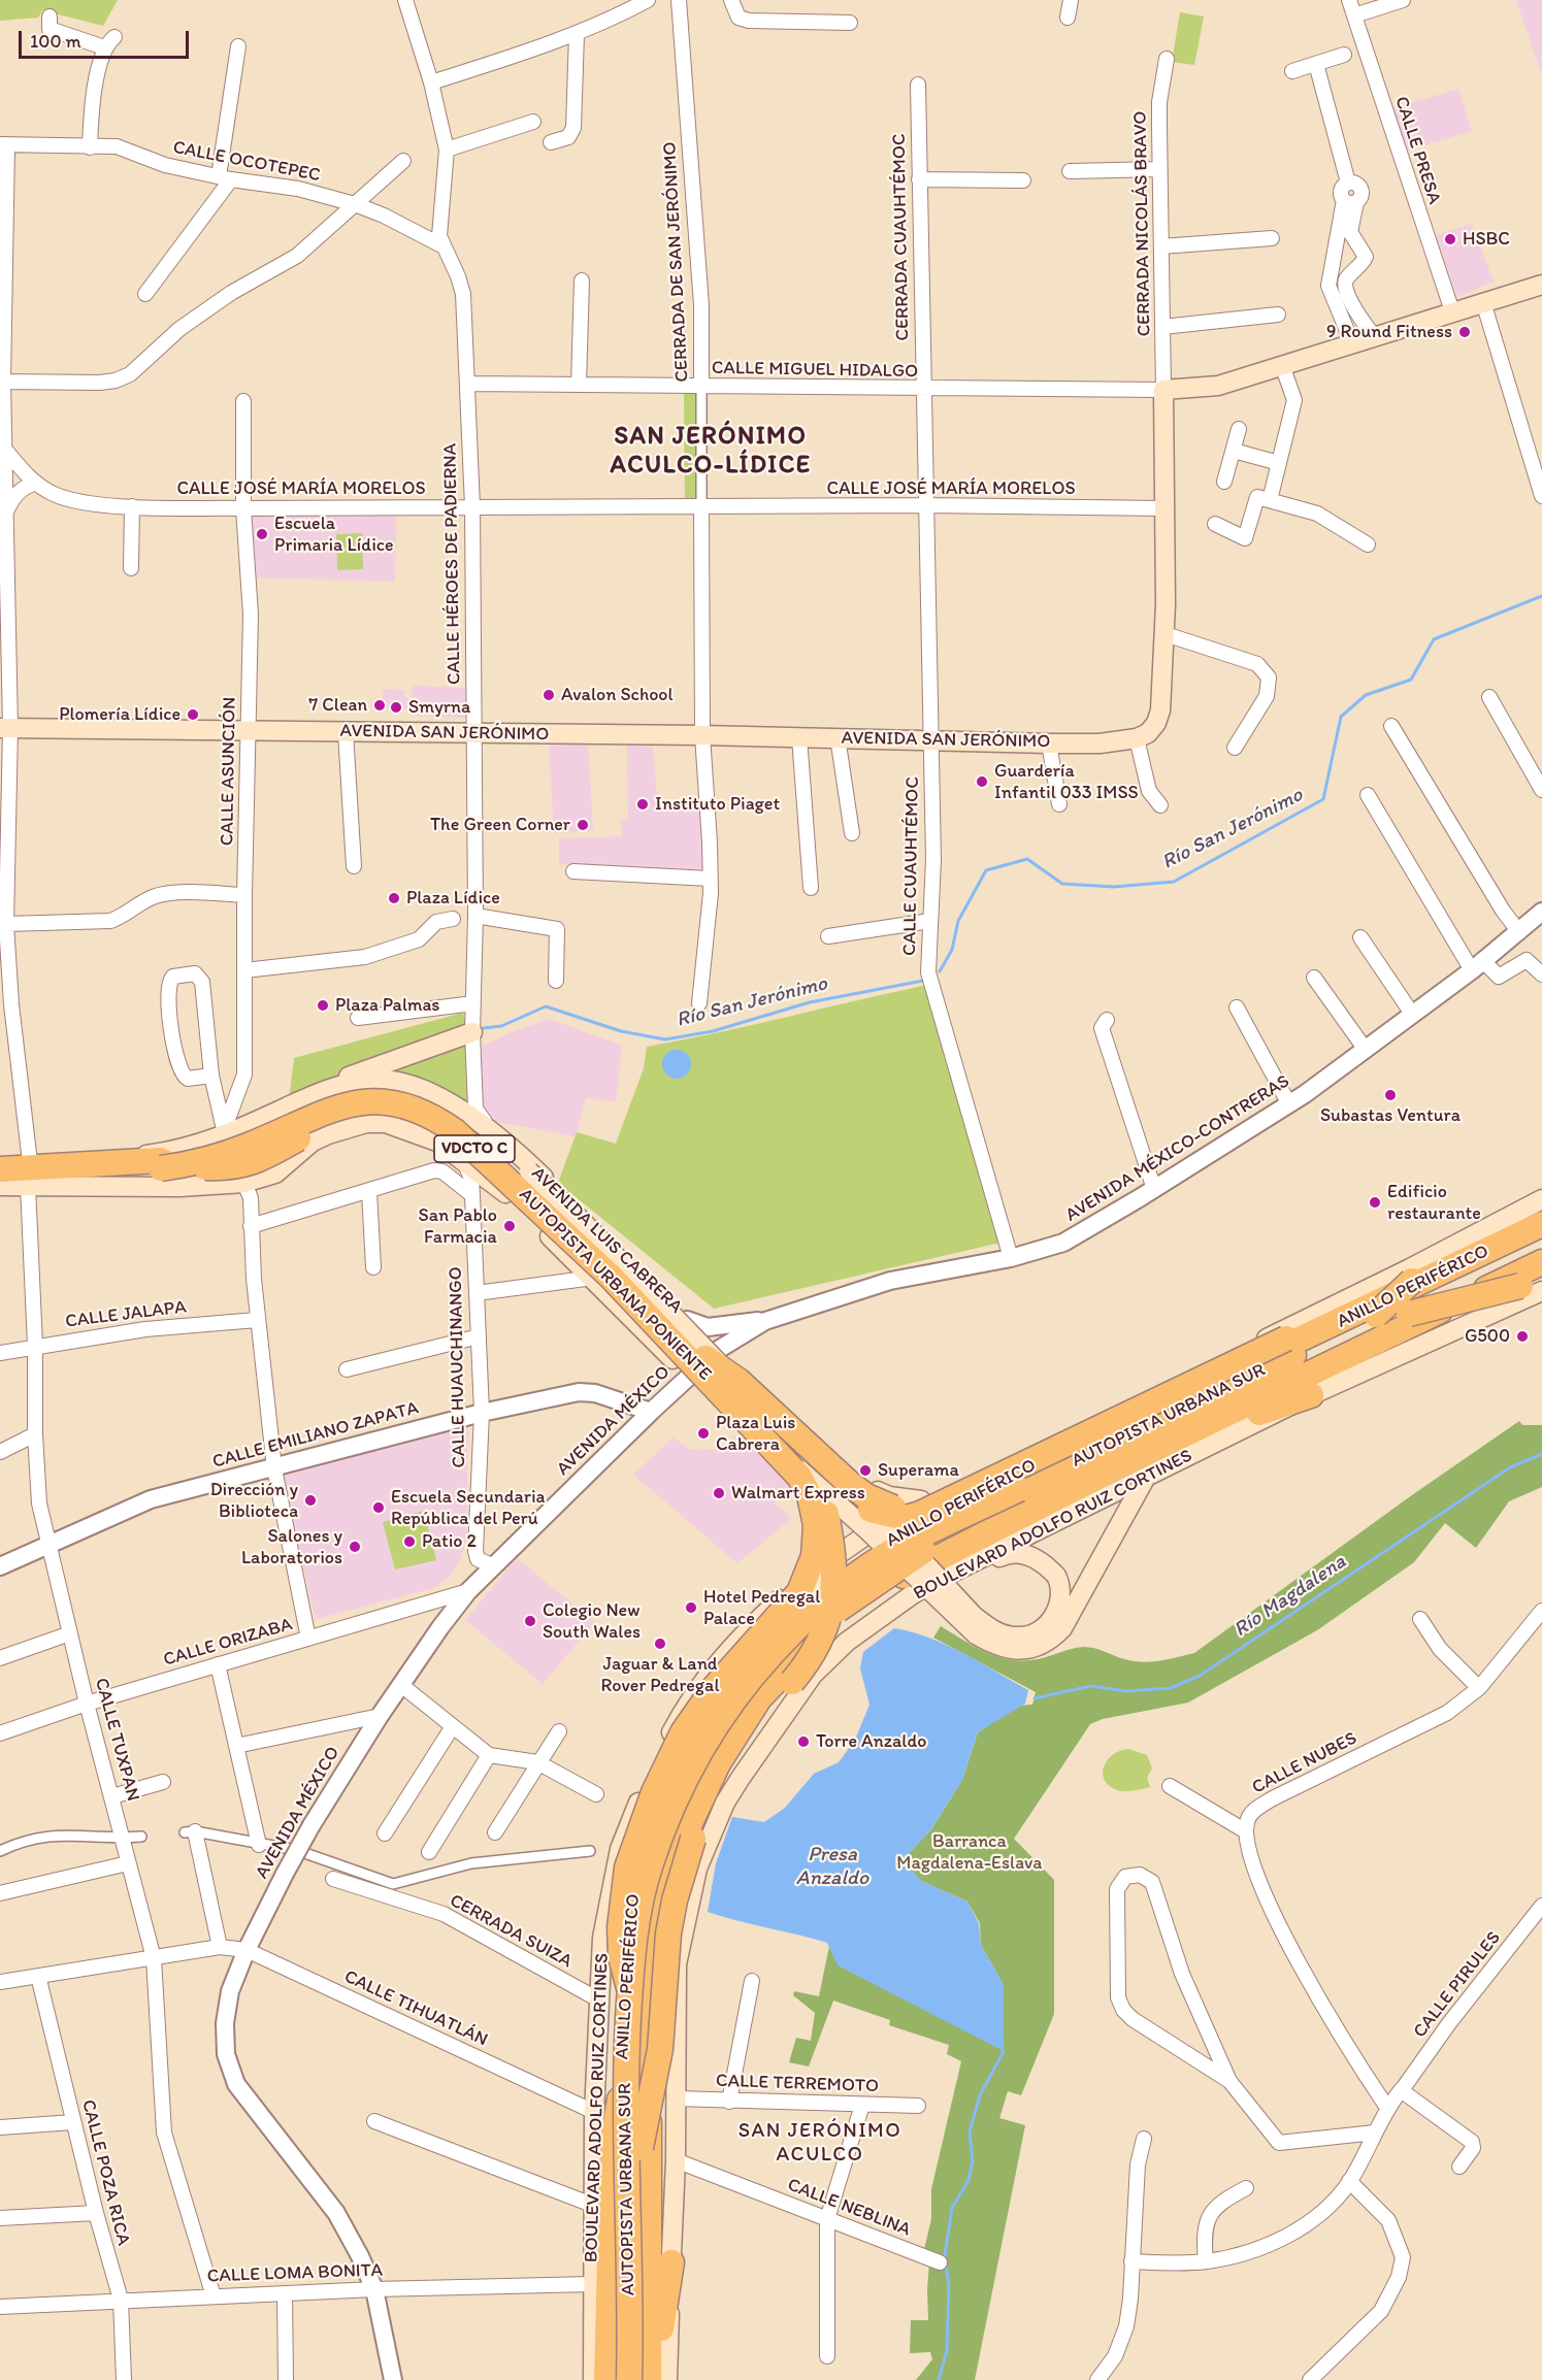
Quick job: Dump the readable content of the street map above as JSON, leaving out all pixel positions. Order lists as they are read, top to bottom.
{
  "streets": {
    "highway": [
      "VDCTO C",
      "AUTOPISTA URBANA PONIENTE",
      "ANILLO PERIFÉRICO",
      "AUTOPISTA URBANA SUR"
    ],
    "main road": ["AVENIDA SAN JERÓNIMO", "AVENIDA LUIS CABRERA", "BOULEVARD ADOLFO RUIZ CORTINES"],
    "street": [
      "CALLE PRESA",
      "CALLE OCOTEPEC",
      "CERRADA NICOLÁS BRAVO",
      "CERRADA CUAUHTÉMOC",
      "CERRADA DE SAN JERÓNIMO",
      "CALLE MIGUEL HIDALGO",
      "CALLE JOSÉ MARÍA MORELOS",
      "CALLE HÉROES DE PADIERNA",
      "CALLE ASUNCIÓN",
      "CALLE CUAUHTÉMOC",
      "AVENIDA MÉXICO-CONTRERAS",
      "CALLE JALAPA",
      "CALLE HUAUCHINANGO",
      "AVENIDA MÉXICO",
      "CALLE EMILIANO ZAPATA",
      "CALLE ORIZABA",
      "CALLE TUXPAN",
      "CALLE NUBES",
      "CERRADA SUIZA",
      "CALLE PIRULES",
      "CALLE TIHUATLÁN",
      "CALLE TERREMOTO",
      "CALLE POZA RICA",
      "CALLE NEBLINA",
      "CALLE LOMA BONITA"
    ]
  },
  "crossings": [
    ["CALLE OCOTEPEC", "CALLE HÉROES DE PADIERNA"],
    ["CERRADA NICOLÁS BRAVO", "CALLE MIGUEL HIDALGO"],
    ["CERRADA CUAUHTÉMOC", "CALLE MIGUEL HIDALGO"],
    ["CERRADA CUAUHTÉMOC", "CALLE CUAUHTÉMOC"],
    ["CERRADA DE SAN JERÓNIMO", "CALLE MIGUEL HIDALGO"],
    ["CERRADA DE SAN JERÓNIMO", "CALLE JOSÉ MARÍA MORELOS"],
    ["CERRADA DE SAN JERÓNIMO", "AVENIDA SAN JERÓNIMO"],
    ["CALLE MIGUEL HIDALGO", "CALLE HÉROES DE PADIERNA"],
    ["CALLE MIGUEL HIDALGO", "CALLE CUAUHTÉMOC"],
    ["CALLE JOSÉ MARÍA MORELOS", "CALLE HÉROES DE PADIERNA"],
    ["CALLE JOSÉ MARÍA MORELOS", "CALLE ASUNCIÓN"],
    ["CALLE JOSÉ MARÍA MORELOS", "CALLE CUAUHTÉMOC"],
    ["CALLE HÉROES DE PADIERNA", "AVENIDA SAN JERÓNIMO"],
    ["CALLE HÉROES DE PADIERNA", "AVENIDA LUIS CABRERA"],
    ["AVENIDA SAN JERÓNIMO", "CALLE ASUNCIÓN"],
    ["AVENIDA SAN JERÓNIMO", "CALLE CUAUHTÉMOC"],
    ["CALLE ASUNCIÓN", "AVENIDA LUIS CABRERA"],
    ["CALLE CUAUHTÉMOC", "AVENIDA MÉXICO-CONTRERAS"],
    ["AVENIDA MÉXICO-CONTRERAS", "AVENIDA LUIS CABRERA"],
    ["AVENIDA MÉXICO-CONTRERAS", "AUTOPISTA URBANA PONIENTE"],
    ["AVENIDA MÉXICO-CONTRERAS", "AVENIDA MÉXICO"],
    ["AVENIDA LUIS CABRERA", "AUTOPISTA URBANA PONIENTE"],
    ["AVENIDA LUIS CABRERA", "CALLE HUAUCHINANGO"],
    ["AVENIDA LUIS CABRERA", "AVENIDA MÉXICO"],
    ["AVENIDA LUIS CABRERA", "BOULEVARD ADOLFO RUIZ CORTINES"],
    ["AVENIDA LUIS CABRERA", "CALLE TUXPAN"],
    ["AUTOPISTA URBANA PONIENTE", "AUTOPISTA URBANA SUR"],
    ["AUTOPISTA URBANA PONIENTE", "AVENIDA MÉXICO"],
    ["ANILLO PERIFÉRICO", "AUTOPISTA URBANA SUR"],
    ["CALLE JALAPA", "CALLE TUXPAN"],
    ["CALLE HUAUCHINANGO", "AVENIDA MÉXICO"],
    ["CALLE HUAUCHINANGO", "CALLE EMILIANO ZAPATA"],
    ["AVENIDA MÉXICO", "CALLE EMILIANO ZAPATA"],
    ["AVENIDA MÉXICO", "CALLE ORIZABA"],
    ["AVENIDA MÉXICO", "CALLE TIHUATLÁN"],
    ["AVENIDA MÉXICO", "CALLE LOMA BONITA"],
    ["CALLE EMILIANO ZAPATA", "CALLE TUXPAN"],
    ["BOULEVARD ADOLFO RUIZ CORTINES", "CERRADA SUIZA"],
    ["BOULEVARD ADOLFO RUIZ CORTINES", "CALLE TIHUATLÁN"],
    ["BOULEVARD ADOLFO RUIZ CORTINES", "CALLE TERREMOTO"],
    ["BOULEVARD ADOLFO RUIZ CORTINES", "CALLE NEBLINA"],
    ["BOULEVARD ADOLFO RUIZ CORTINES", "CALLE LOMA BONITA"],
    ["CALLE ORIZABA", "CALLE TUXPAN"],
    ["CALLE TUXPAN", "CALLE TIHUATLÁN"],
    ["CALLE TUXPAN", "CALLE LOMA BONITA"],
    ["CALLE TIHUATLÁN", "CALLE POZA RICA"],
    ["CALLE POZA RICA", "CALLE LOMA BONITA"]
  ],
  "districts": ["SAN JERÓNIMO ACULCO-LÍDICE", "SAN JERÓNIMO ACULCO"],
  "water": ["Río San Jerónimo", "Río Magdalena", "Presa Anzaldo"],
  "parks": ["Barranca Magdalena-Eslava"],
  "places": [
    "HSBC",
    "9 Round Fitness",
    "Escuela Primaria Lídice",
    "Avalon School",
    "7 Clean",
    "Smyrna",
    "Plomería Lídice",
    "Guardería Infantil 033 IMSS",
    "Instituto Piaget",
    "The Green Corner",
    "Plaza Lídice",
    "Plaza Palmas",
    "Subastas Ventura",
    "Edificio restaurante",
    "San Pablo Farmacia",
    "G500",
    "Plaza Luis Cabrera",
    "Superama",
    "Walmart Express",
    "Dirección y Biblioteca",
    "Escuela Secundaria República del Perú",
    "Patio 2",
    "Salones y Laboratorios",
    "Hotel Pedregal Palace",
    "Colegio New South Wales",
    "Jaguar & Land Rover Pedregal",
    "Torre Anzaldo"
  ],
  "scale_bar": "100 m"
}
